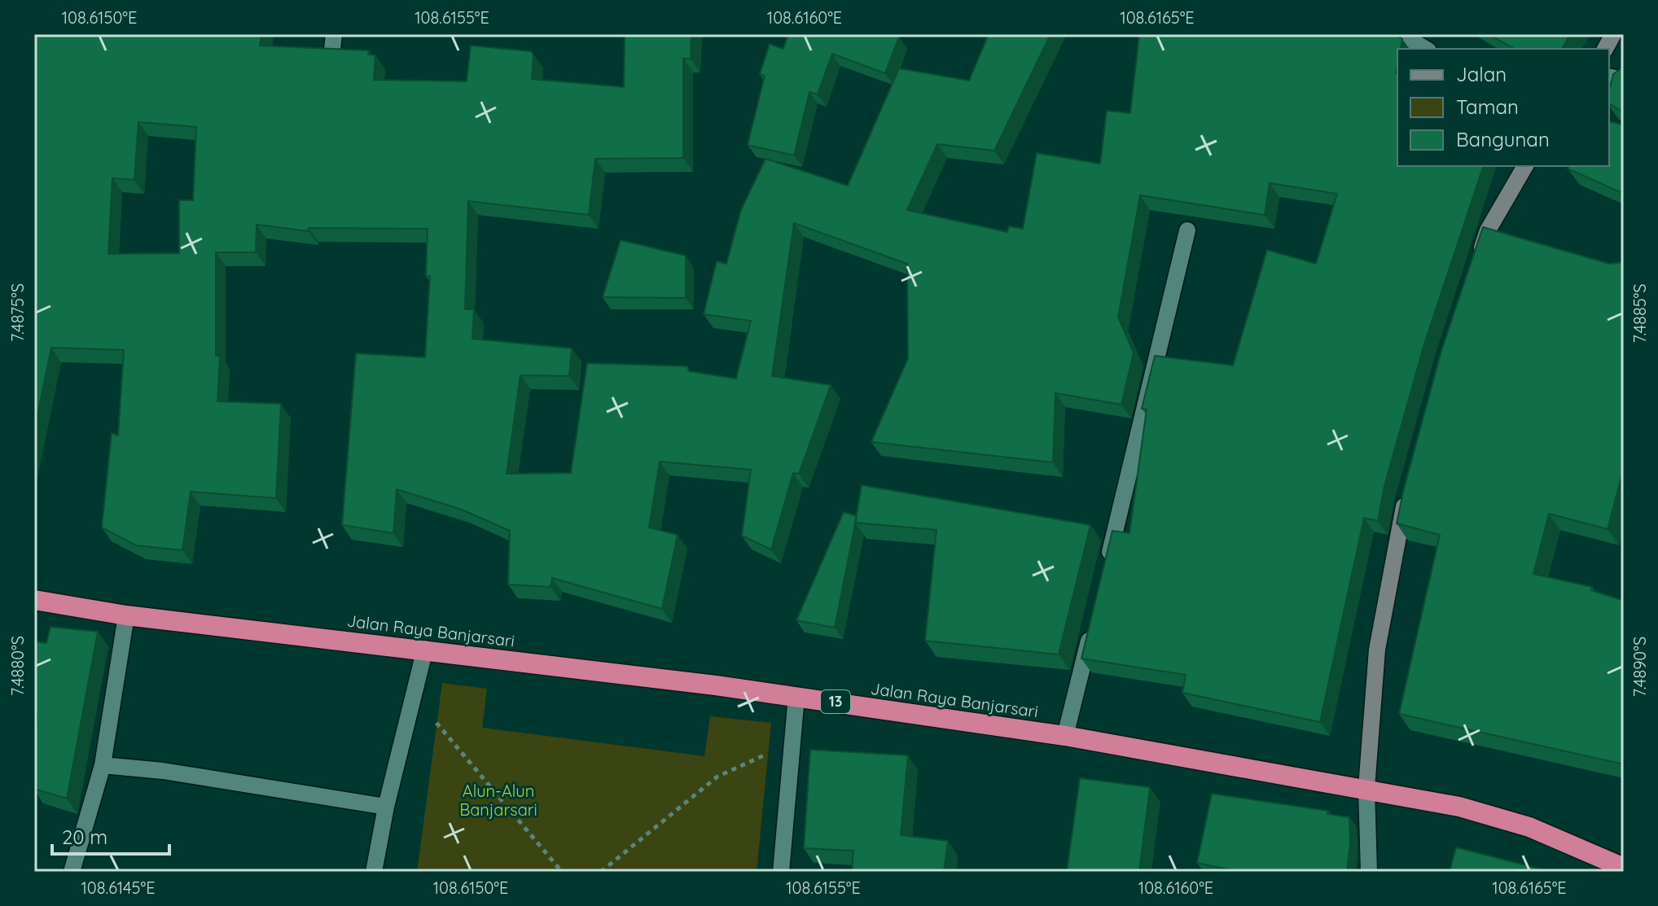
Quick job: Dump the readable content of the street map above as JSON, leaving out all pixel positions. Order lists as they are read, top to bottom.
{
  "streets": {
    "highway": ["Jalan Raya Banjarsari", "13"]
  },
  "parks": ["Alun-Alun Banjarsari"],
  "legend": ["Jalan", "Taman", "Bangunan"],
  "scale_bar": "20 m",
  "coordinates": [
    "108.6150°E",
    "108.6155°E",
    "108.6160°E",
    "108.6165°E",
    "7.4875°S",
    "7.4885°S",
    "7.4880°S",
    "7.4890°S",
    "108.6145°E"
  ]
}
